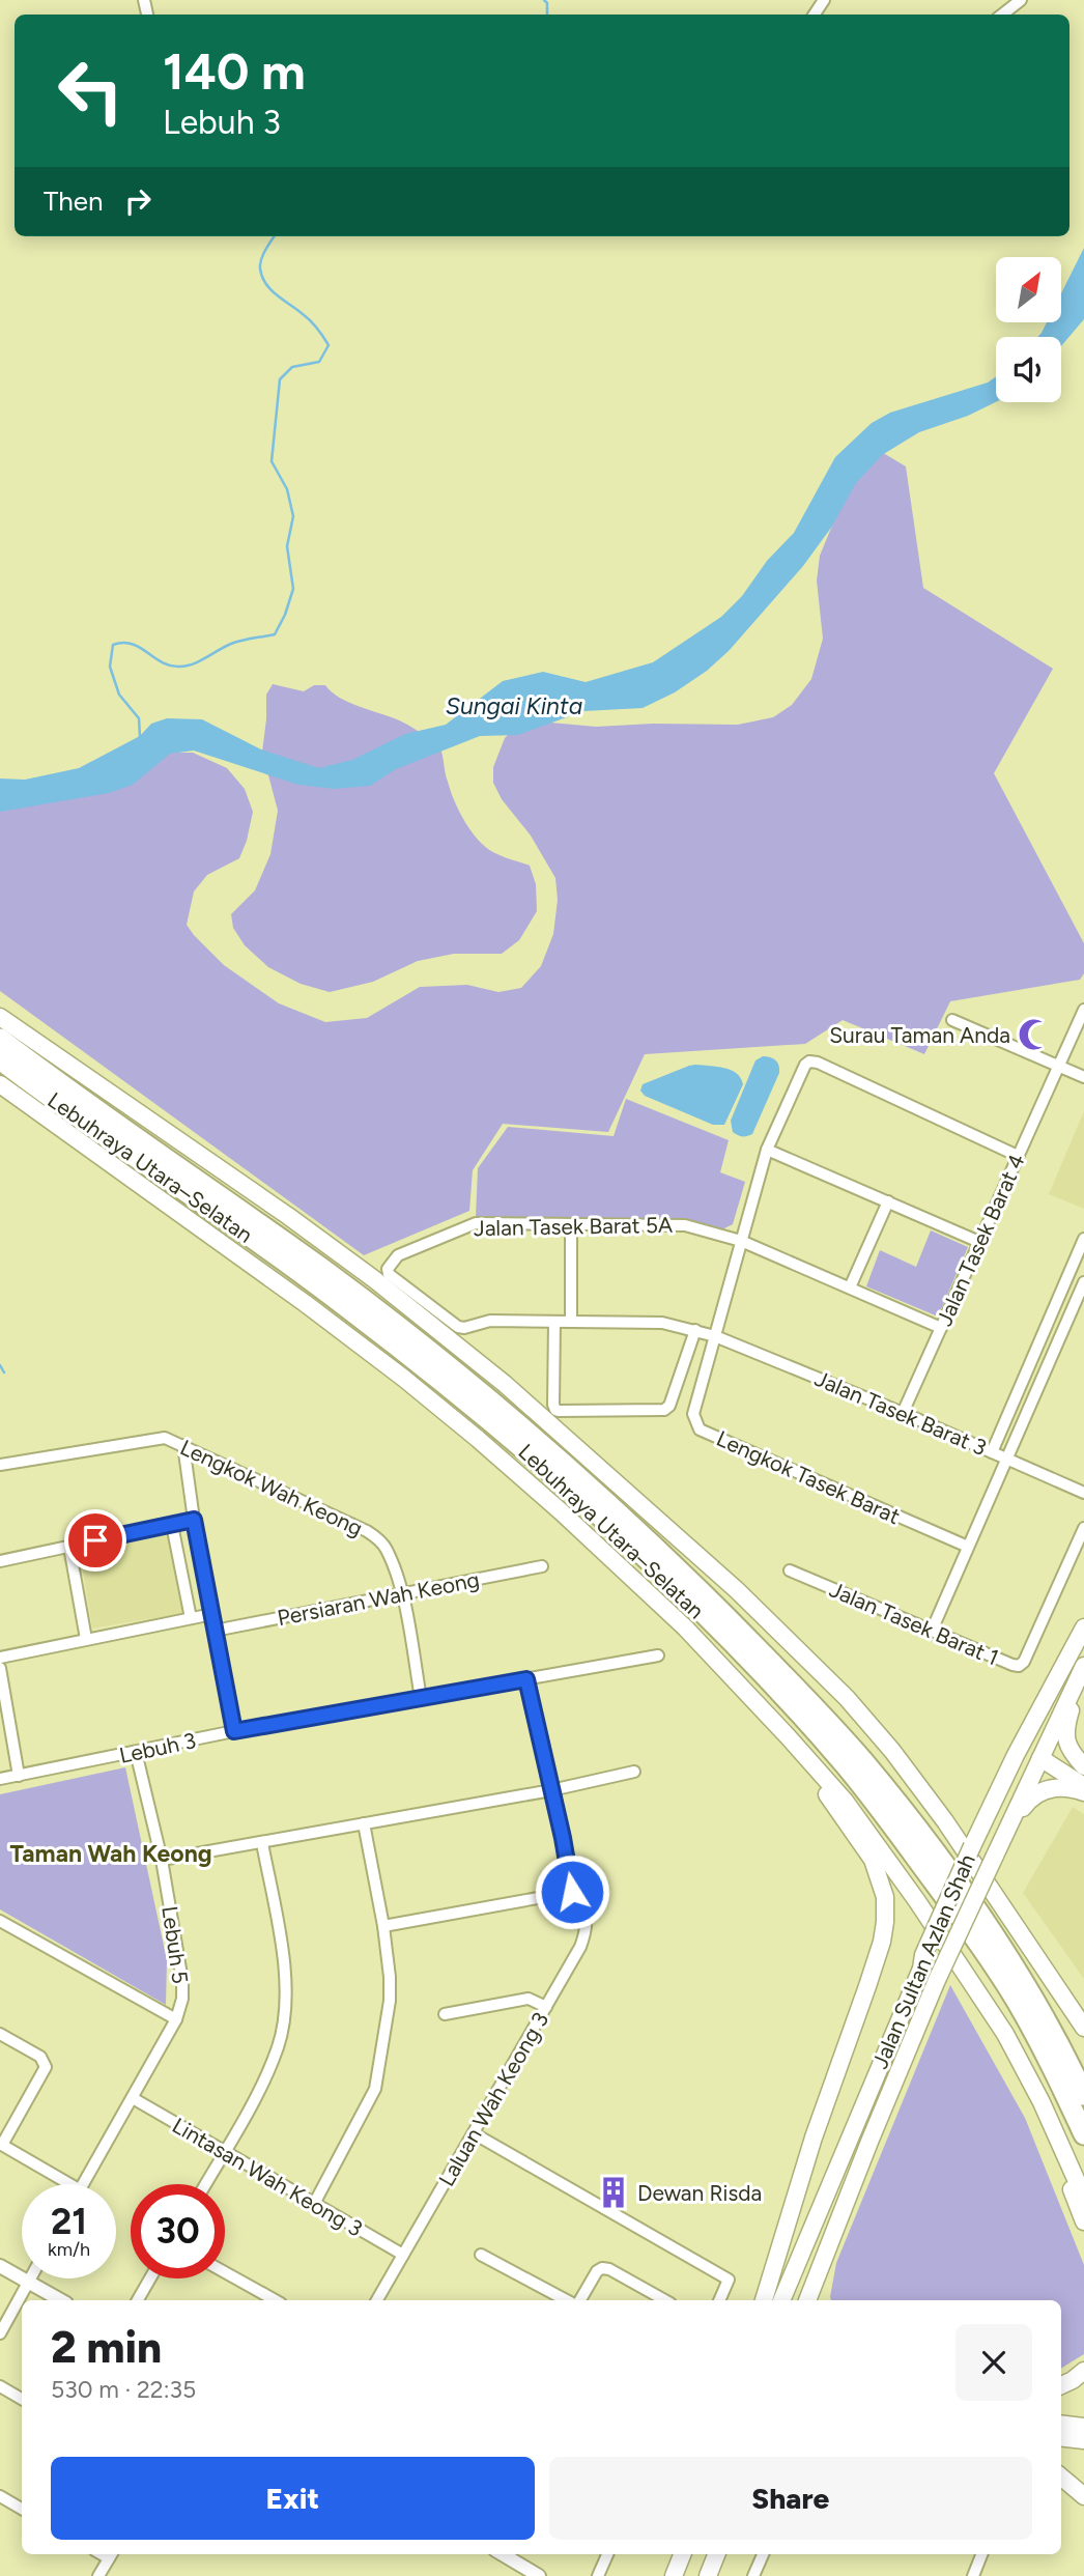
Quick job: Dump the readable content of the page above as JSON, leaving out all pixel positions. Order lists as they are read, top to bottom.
{
  "streets": {
    "highway": ["Lebuhraya Utara–Selatan"],
    "main road": ["Jalan Sultan Azlan Shah"],
    "street": [
      "Jalan Tasek Barat 5A",
      "Jalan Tasek Barat 4",
      "Jalan Tasek Barat 3",
      "Lengkok Tasek Barat",
      "Lengkok Wah Keong",
      "Persiaran Wah Keong",
      "Jalan Tasek Barat 1",
      "Lebuh 3",
      "Lebuh 5",
      "Laluan Wah Keong 3",
      "Lintasan Wah Keong 3"
    ]
  },
  "crossings": [
    ["Jalan Tasek Barat 5A", "Jalan Tasek Barat 4"],
    ["Jalan Tasek Barat 5A", "Jalan Tasek Barat 3"],
    ["Jalan Tasek Barat 5A", "Lengkok Tasek Barat"],
    ["Jalan Tasek Barat 4", "Jalan Tasek Barat 3"],
    ["Jalan Tasek Barat 4", "Lengkok Tasek Barat"],
    ["Jalan Tasek Barat 3", "Lengkok Tasek Barat"],
    ["Lengkok Wah Keong", "Persiaran Wah Keong"],
    ["Lengkok Wah Keong", "Lebuh 3"],
    ["Lebuh 3", "Lebuh 5"],
    ["Lebuh 3", "Laluan Wah Keong 3"],
    ["Lebuh 5", "Lintasan Wah Keong 3"],
    ["Laluan Wah Keong 3", "Lintasan Wah Keong 3"]
  ],
  "districts": ["Taman Wah Keong"],
  "water": ["Sungai Kinta"],
  "places": {
    "mosque": ["Surau Taman Anda"],
    "building": ["Dewan Risda"]
  },
  "north": "top right",
  "page": {
    "turn": ["140 m", "Lebuh 3"],
    "then": "Then",
    "speed": "21 km/h",
    "limit": "30",
    "heading": ["2 min", "530 m · 22:35"],
    "buttons": ["Exit", "Share"]
  }
}
